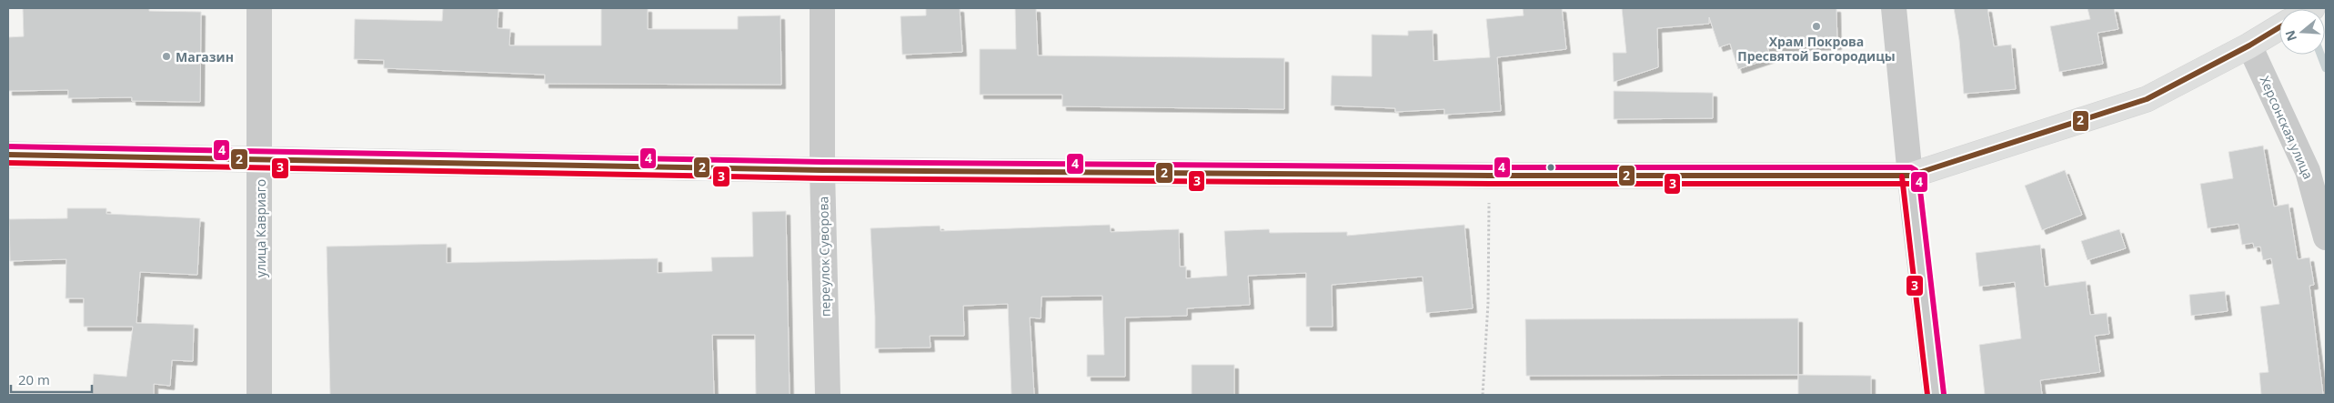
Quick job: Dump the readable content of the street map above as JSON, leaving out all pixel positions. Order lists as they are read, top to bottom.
{
  "streets": {
    "street": ["Херсонская улица", "улица Кавриаго", "переулок Суворова"]
  },
  "places": ["Храм Покрова Пресвятой Богородицы", "Магазин"],
  "lines": ["transit line 2", "transit line 4", "transit line 3"],
  "scale_bar": "20 m",
  "north": "left"
}
